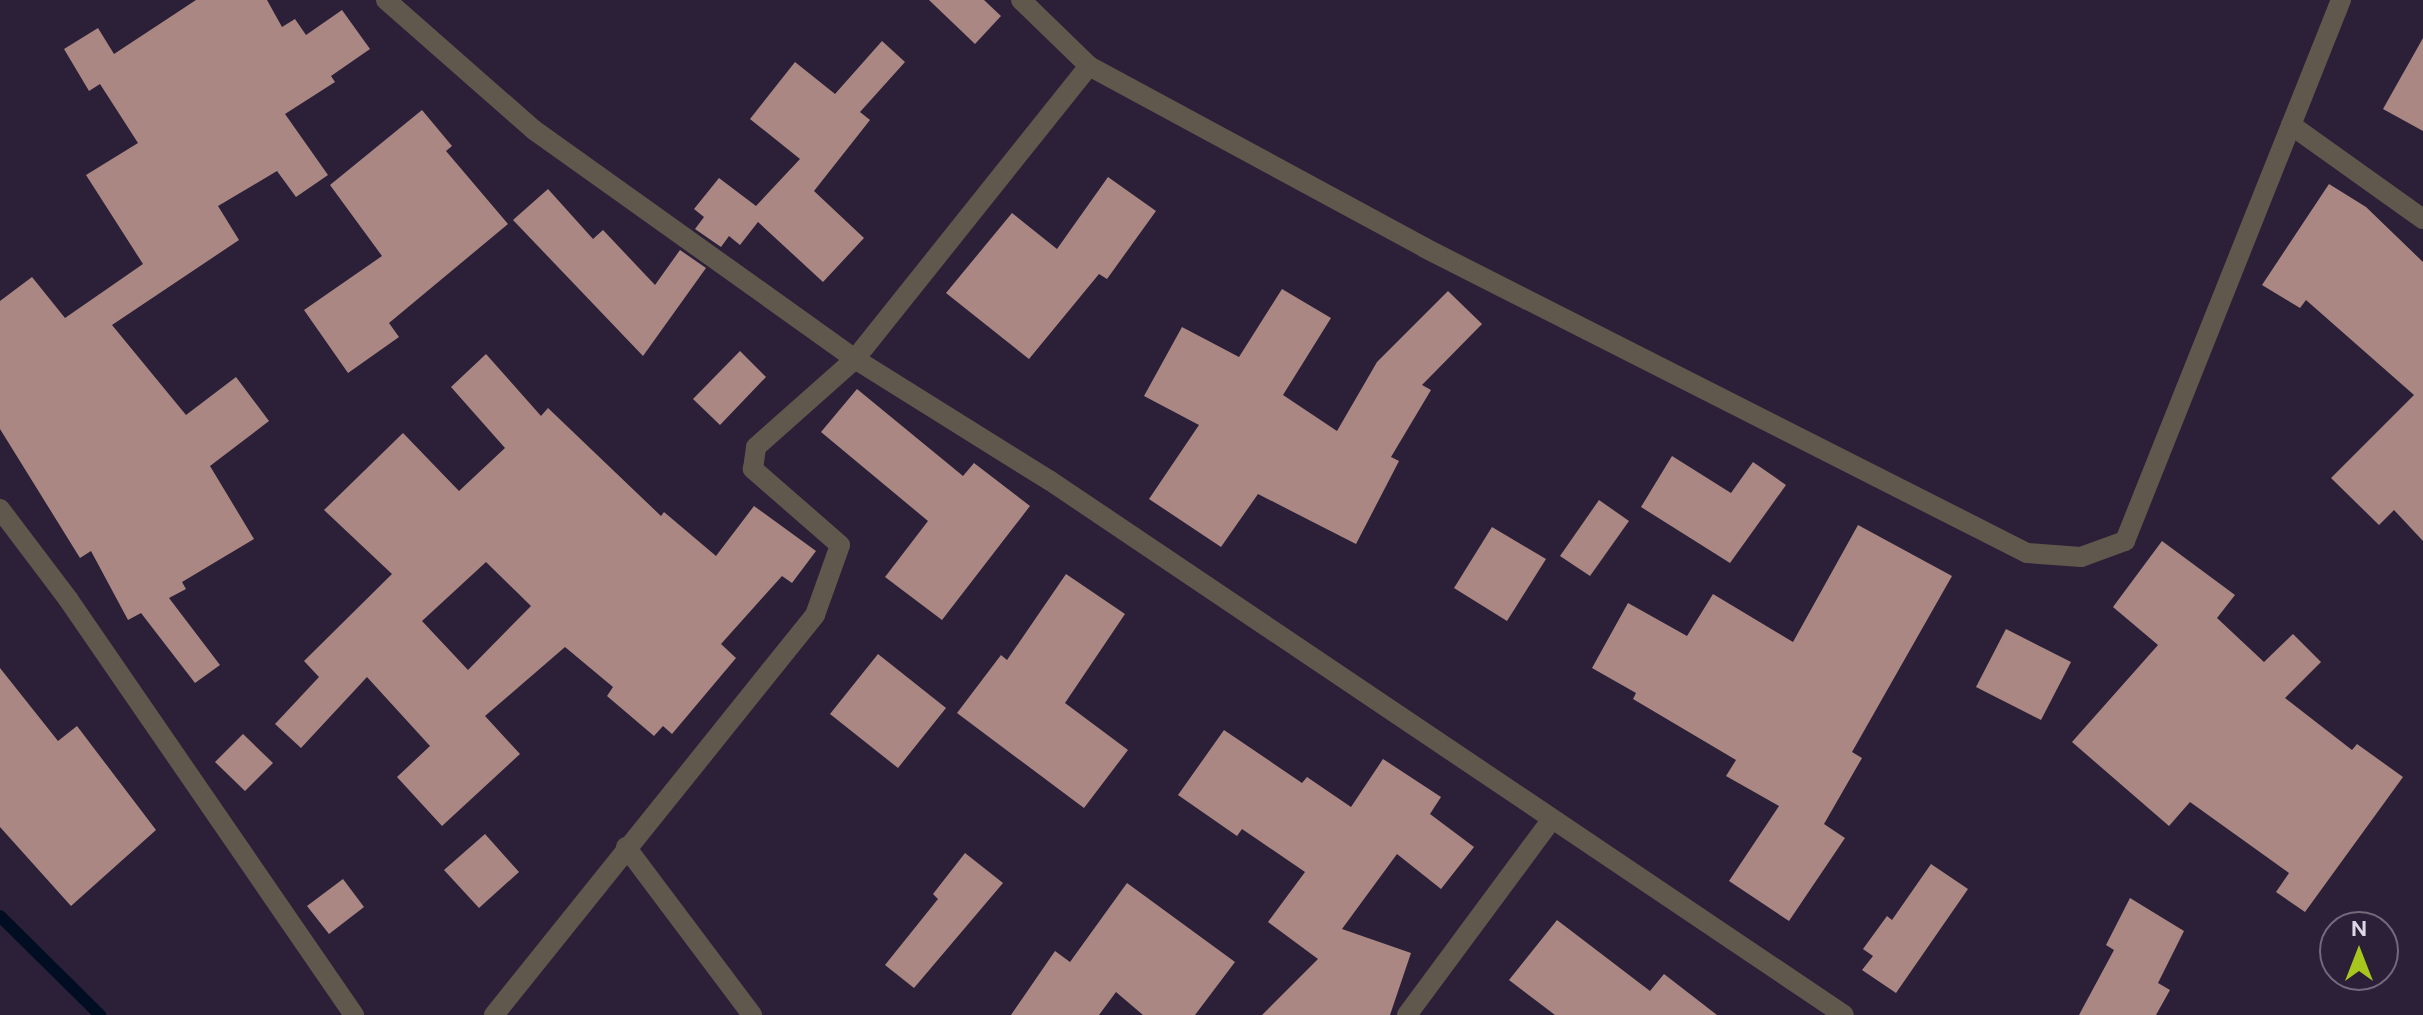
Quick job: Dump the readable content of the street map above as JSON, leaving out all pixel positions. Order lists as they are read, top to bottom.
{
  "north": "top"
}
